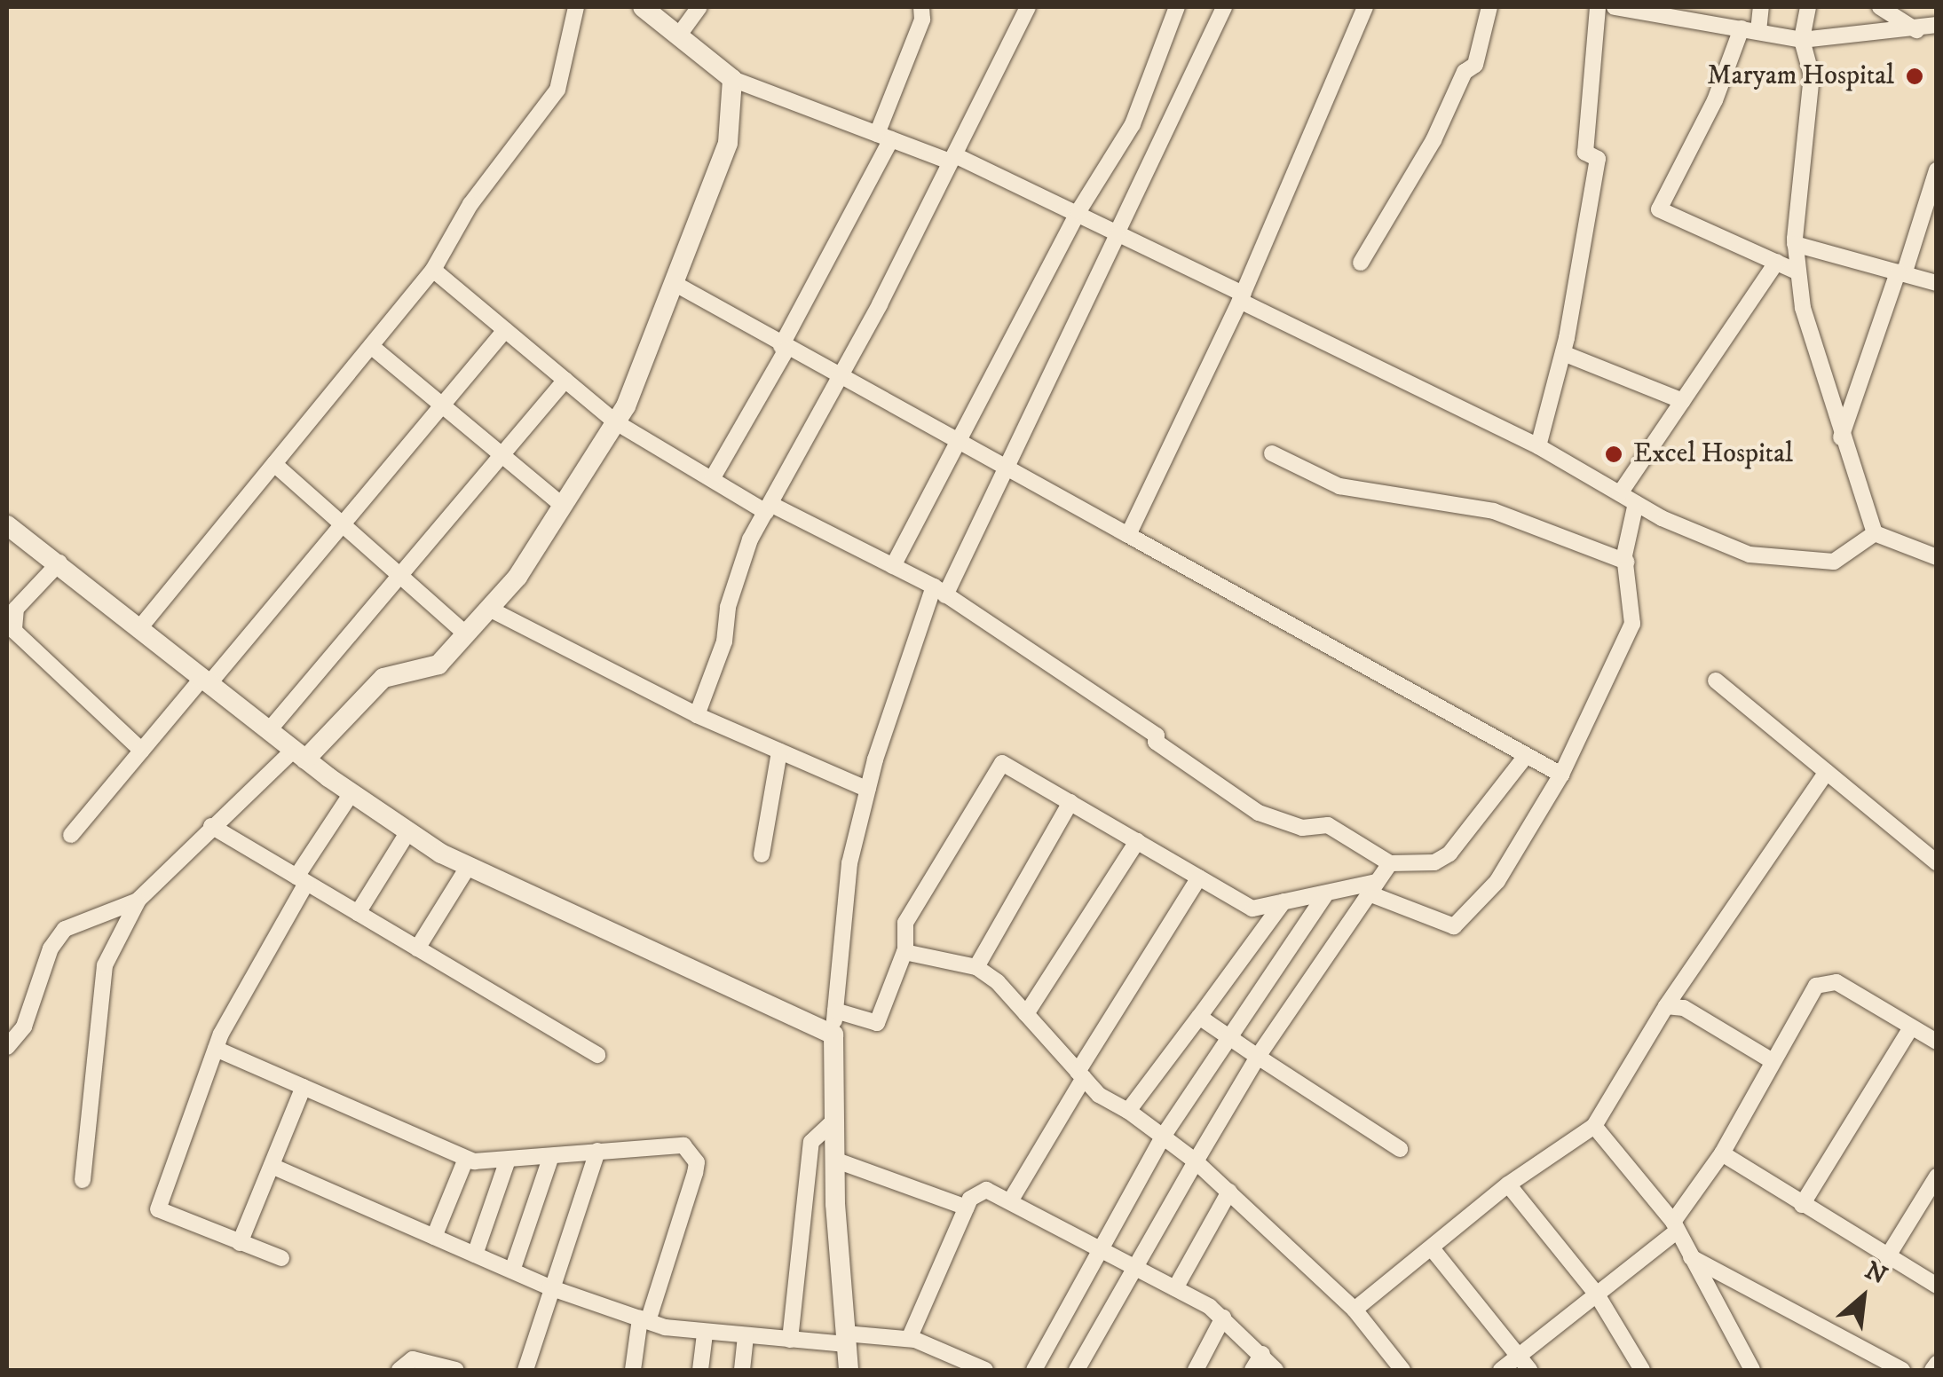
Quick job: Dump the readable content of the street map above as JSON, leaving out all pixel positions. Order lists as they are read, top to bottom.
{
  "places": ["Maryam Hospital", "Excel Hospital"],
  "north": "top right"
}
